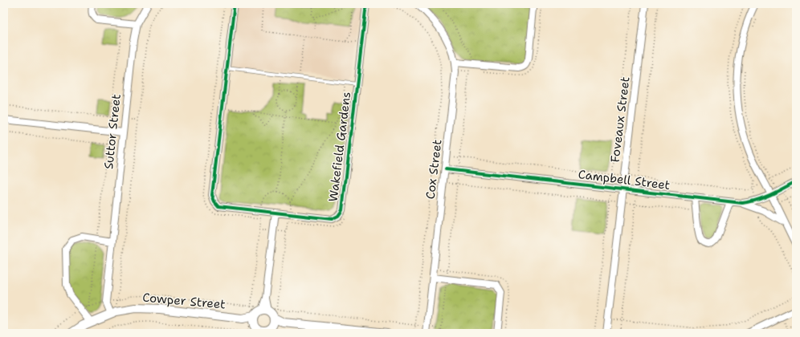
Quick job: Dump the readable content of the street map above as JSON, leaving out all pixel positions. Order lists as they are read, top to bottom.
{
  "streets": {
    "street": [
      "Foveaux Street",
      "Suttor Street",
      "Wakefield Gardens",
      "Cox Street",
      "Campbell Street",
      "Cowper Street"
    ]
  },
  "crossings": [
    ["Foveaux Street", "Campbell Street"],
    ["Suttor Street", "Cowper Street"],
    ["Cox Street", "Campbell Street"]
  ]
}
